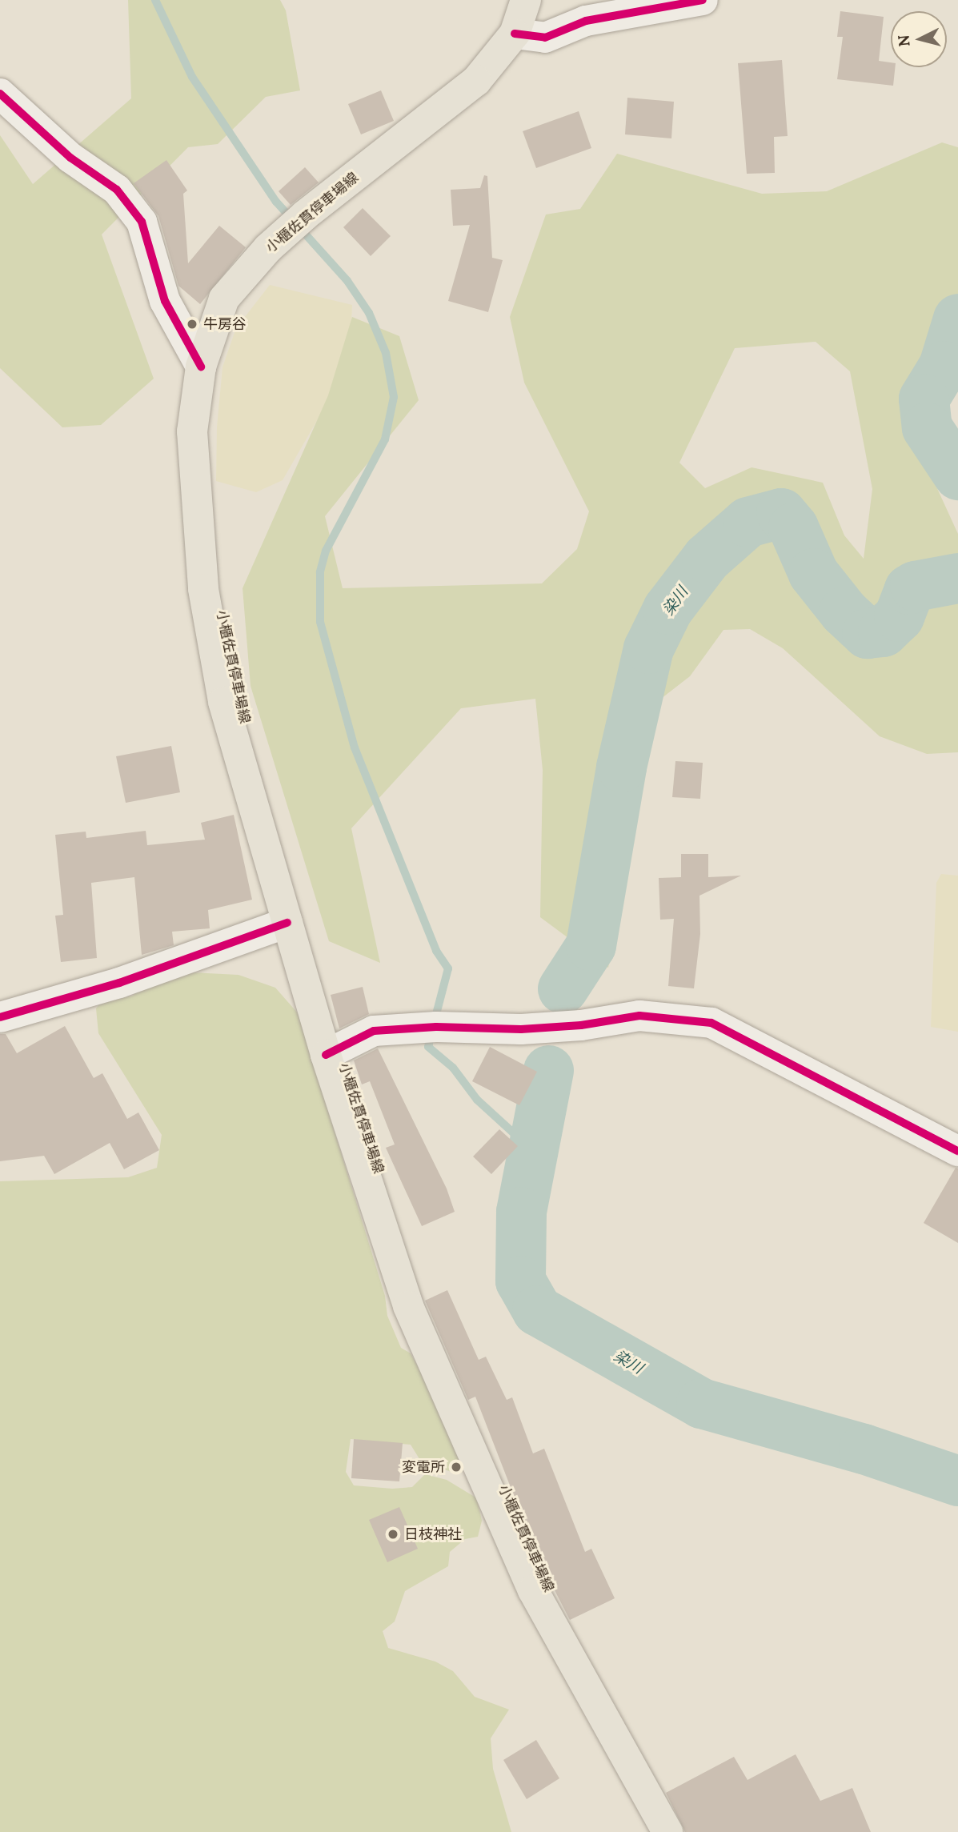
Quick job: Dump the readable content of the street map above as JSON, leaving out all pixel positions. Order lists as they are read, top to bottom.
{
  "streets": {
    "main road": ["小櫃佐貫停車場線"]
  },
  "water": ["染川"],
  "places": ["牛房谷", "変電所", "日枝神社"],
  "north": "left"
}
